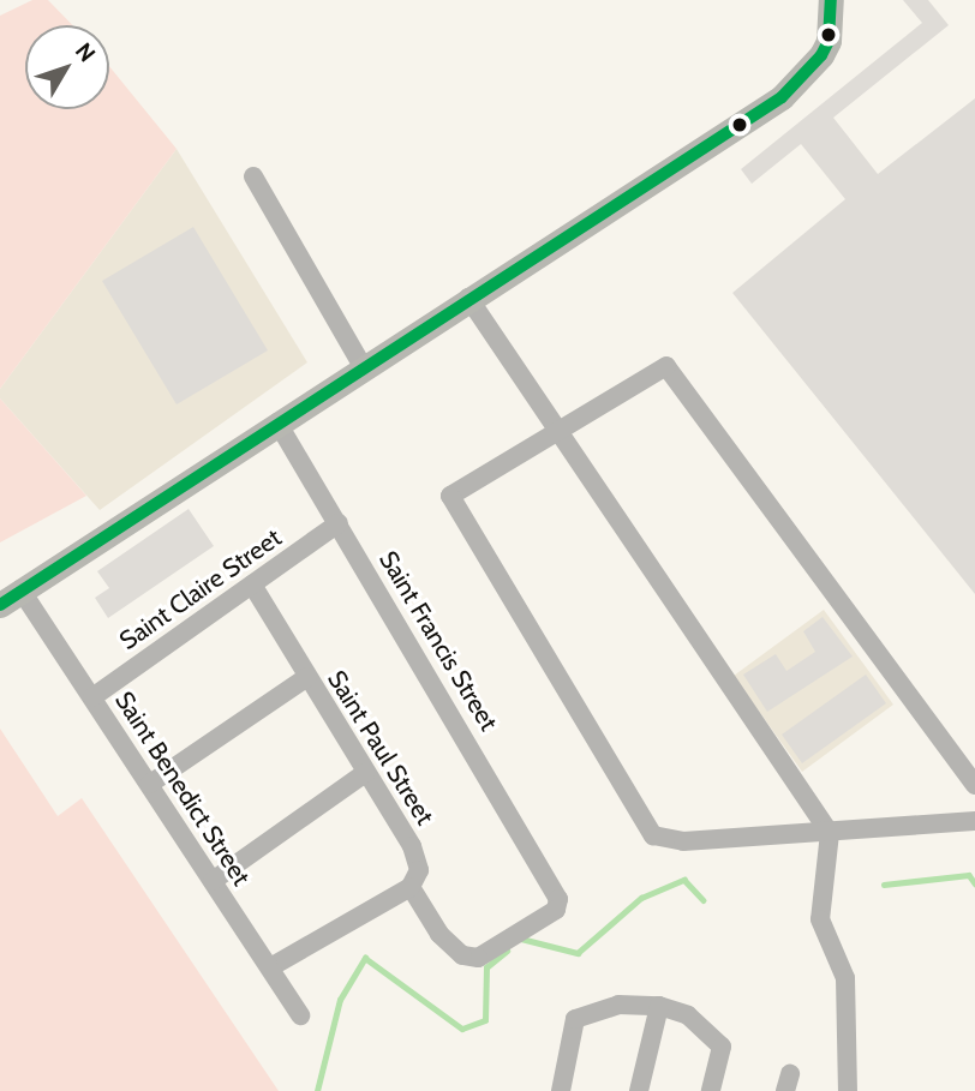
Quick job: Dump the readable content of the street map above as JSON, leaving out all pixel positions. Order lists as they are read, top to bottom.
{
  "streets": {
    "street": [
      "Saint Claire Street",
      "Saint Francis Street",
      "Saint Paul Street",
      "Saint Benedict Street"
    ]
  },
  "crossings": [
    ["Saint Claire Street", "Saint Francis Street"],
    ["Saint Claire Street", "Saint Paul Street"],
    ["Saint Claire Street", "Saint Benedict Street"],
    ["Saint Francis Street", "Saint Paul Street"]
  ],
  "north": "top right"
}
